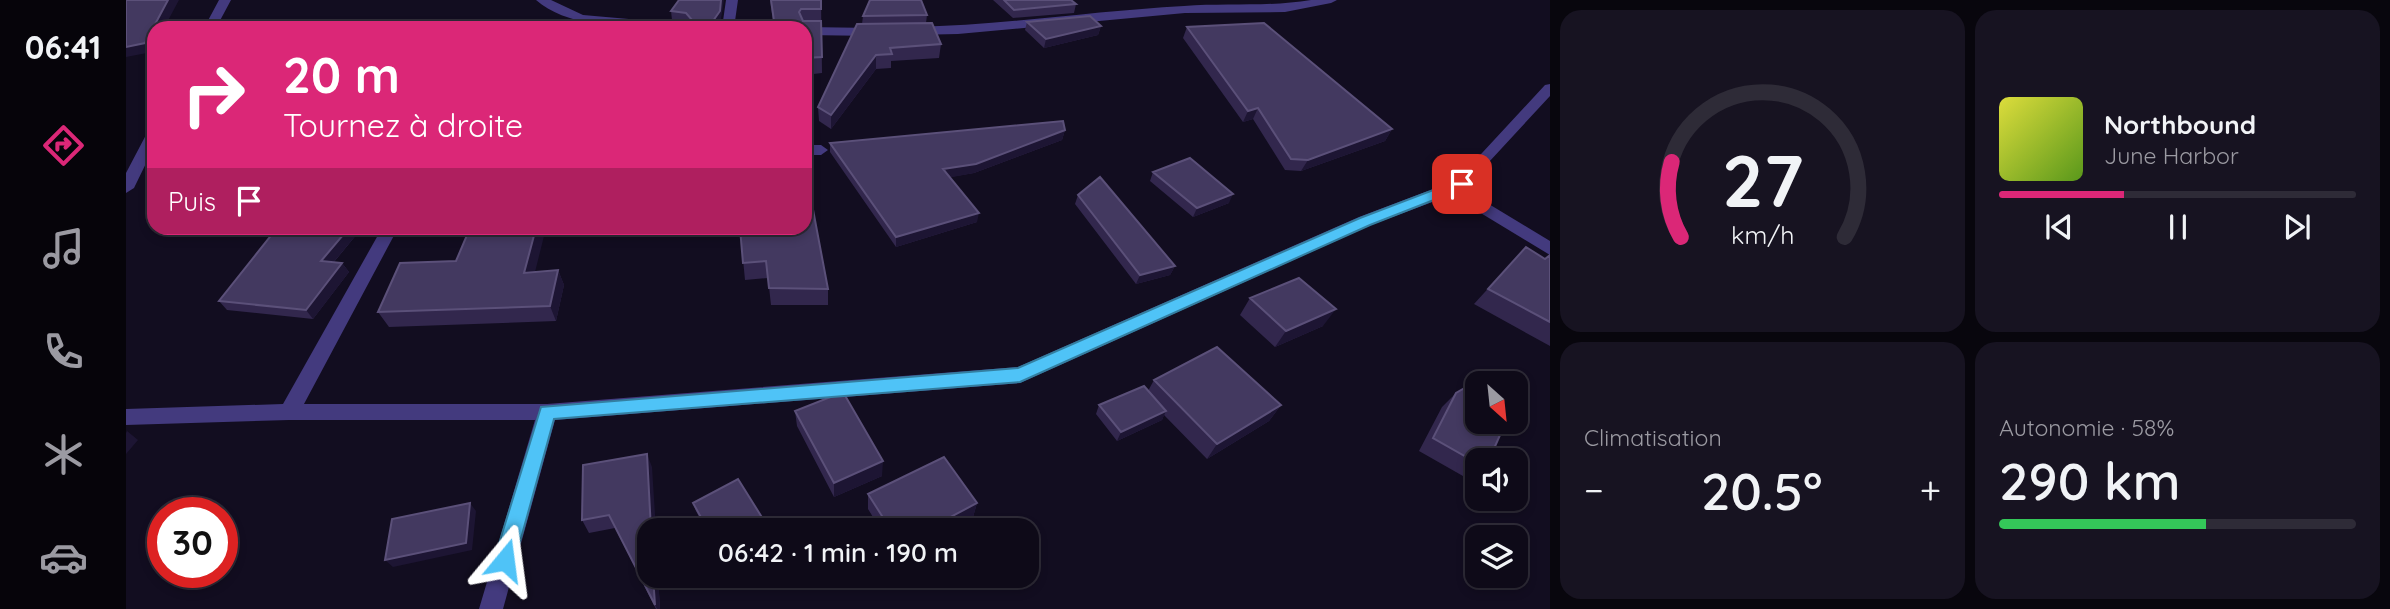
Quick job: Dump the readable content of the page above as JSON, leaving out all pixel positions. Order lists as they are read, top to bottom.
{
  "north": "bottom right",
  "page": {
    "tabs": "06:41",
    "turn": ["20 m", "Tournez à droite"],
    "song": ["Northbound", "June Harbor"],
    "then": "Puis",
    "tile": [
      "Climatisation",
      ["Autonomie · 58%", "290 km"]
    ],
    "heat": ["−", "20.5°", "+"],
    "limit": "30",
    "trip": "06:42 · 1 min · 190 m",
    "gauge": ["27", "km/h"]
  }
}
